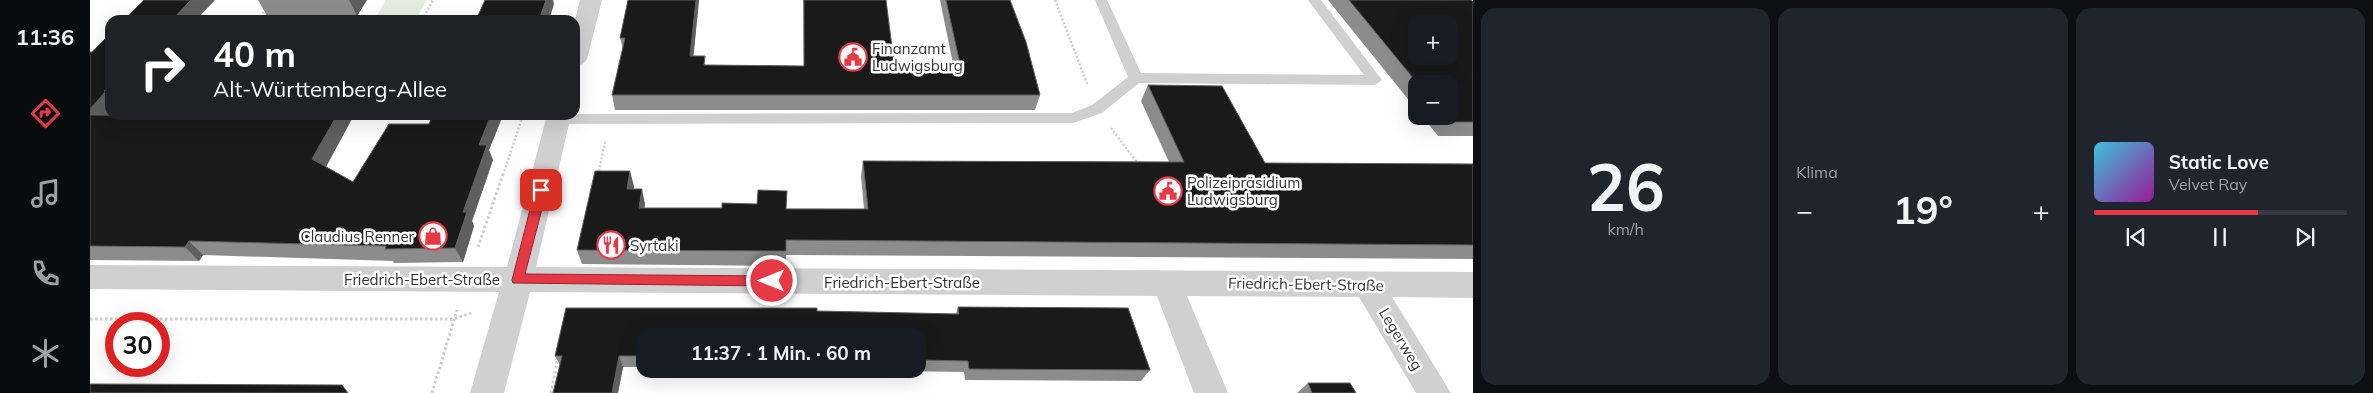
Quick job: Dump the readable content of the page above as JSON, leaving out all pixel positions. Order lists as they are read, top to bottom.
{
  "streets": {
    "street": ["Friedrich-Ebert-Straße", "Legerweg"]
  },
  "crossings": [
    ["Friedrich-Ebert-Straße", "Legerweg"]
  ],
  "places": {
    "public building": ["Finanzamt Ludwigsburg", "Polizeipräsidium Ludwigsburg"],
    "shop": ["Claudius Renner"],
    "restaurant": ["Syrtaki"]
  },
  "page": {
    "tabs": "11:36",
    "tile": [
      ["26", "km/h"],
      "Klima"
    ],
    "map_buttons": ["+", "−"],
    "turn": ["40 m", "Alt-Württemberg-Allee"],
    "song": ["Static Love", "Velvet Ray"],
    "heat": ["−", "19°", "+"],
    "limit": "30",
    "trip": "11:37 · 1 Min. · 60 m"
  }
}
